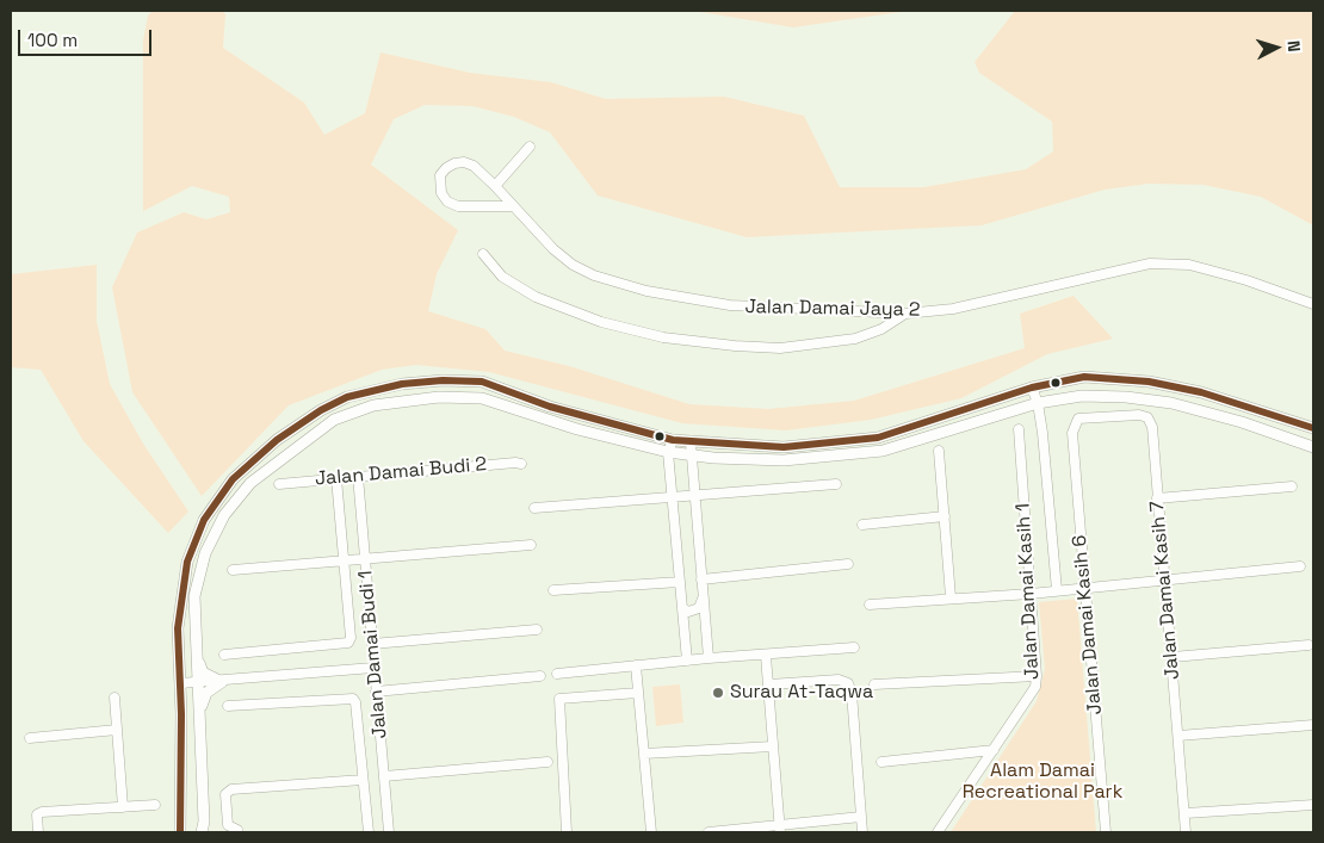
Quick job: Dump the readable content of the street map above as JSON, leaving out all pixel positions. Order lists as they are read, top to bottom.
{
  "streets": {
    "street": [
      "Jalan Damai Jaya 2",
      "Jalan Damai Budi 2",
      "Jalan Damai Kasih 7",
      "Jalan Damai Kasih 1",
      "Jalan Damai Kasih 6",
      "Jalan Damai Budi 1"
    ]
  },
  "crossings": [
    ["Jalan Damai Budi 2", "Jalan Damai Budi 1"],
    ["Jalan Damai Kasih 7", "Jalan Damai Kasih 6"]
  ],
  "parks": ["Alam Damai Recreational Park"],
  "places": ["Surau At-Taqwa"],
  "scale_bar": "100 m",
  "north": "right"
}
